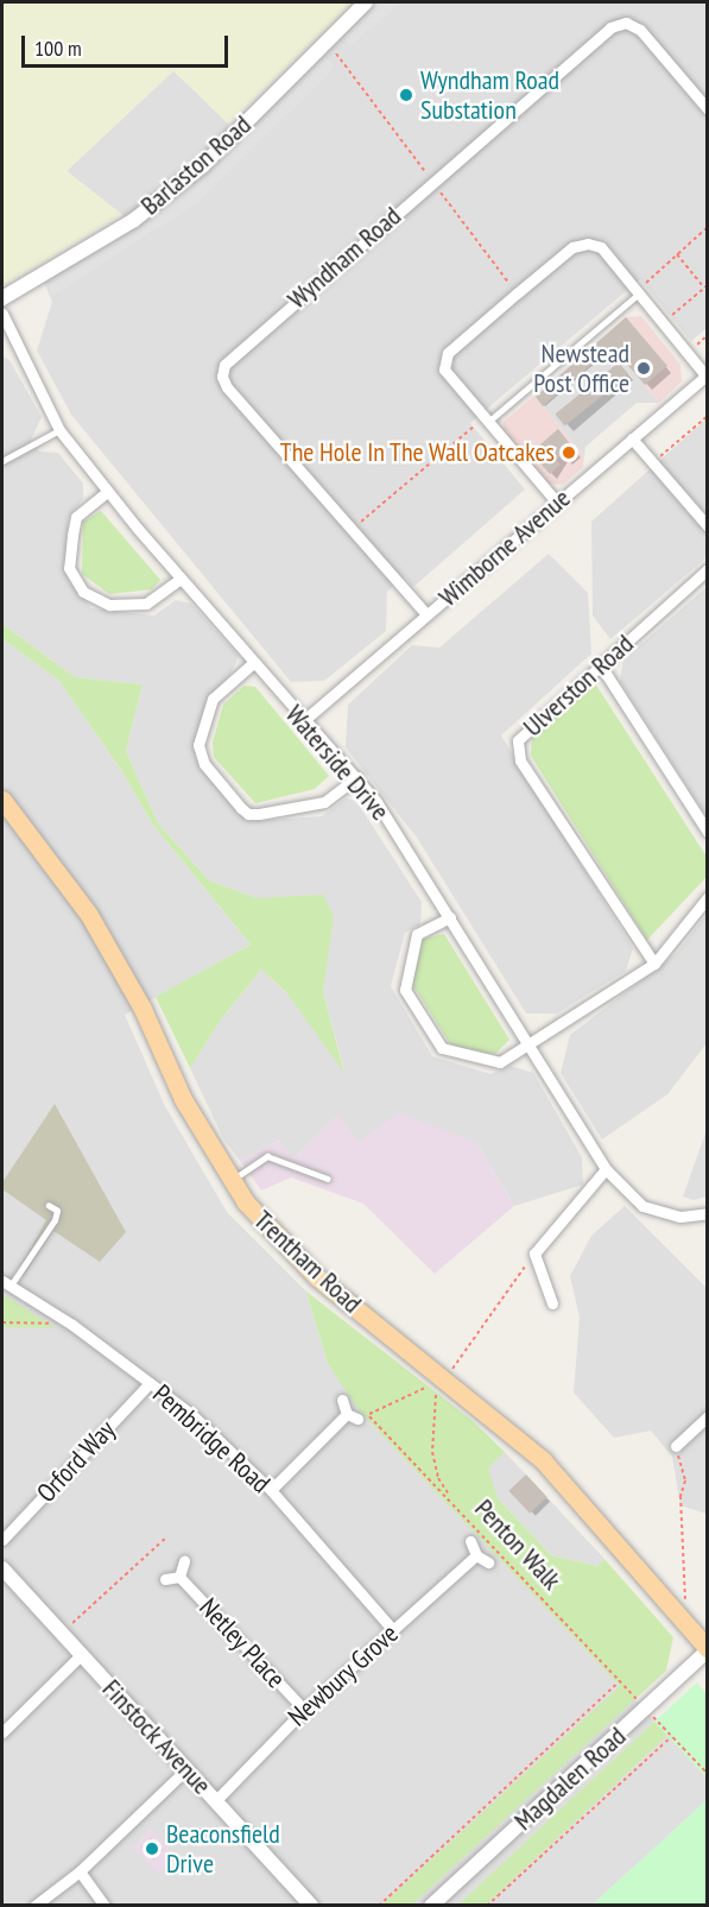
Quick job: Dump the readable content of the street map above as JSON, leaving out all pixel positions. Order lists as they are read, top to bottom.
{
  "streets": {
    "main road": ["Trentham Road"],
    "street": [
      "Barlaston Road",
      "Wyndham Road",
      "Wimborne Avenue",
      "Ulverston Road",
      "Waterside Drive",
      "Pembridge Road",
      "Orford Way",
      "Netley Place",
      "Newbury Grove",
      "Finstock Avenue",
      "Magdalen Road"
    ],
    "path": ["Penton Walk"]
  },
  "crossings": [
    ["Wyndham Road", "Wimborne Avenue"],
    ["Wimborne Avenue", "Waterside Drive"],
    ["Trentham Road", "Magdalen Road"],
    ["Pembridge Road", "Orford Way"],
    ["Pembridge Road", "Newbury Grove"],
    ["Penton Walk", "Magdalen Road"],
    ["Netley Place", "Newbury Grove"],
    ["Newbury Grove", "Finstock Avenue"]
  ],
  "places": [
    "Wyndham Road Substation",
    "Newstead Post Office",
    "The Hole In The Wall Oatcakes",
    "Beaconsfield Drive"
  ],
  "scale_bar": "100 m"
}
